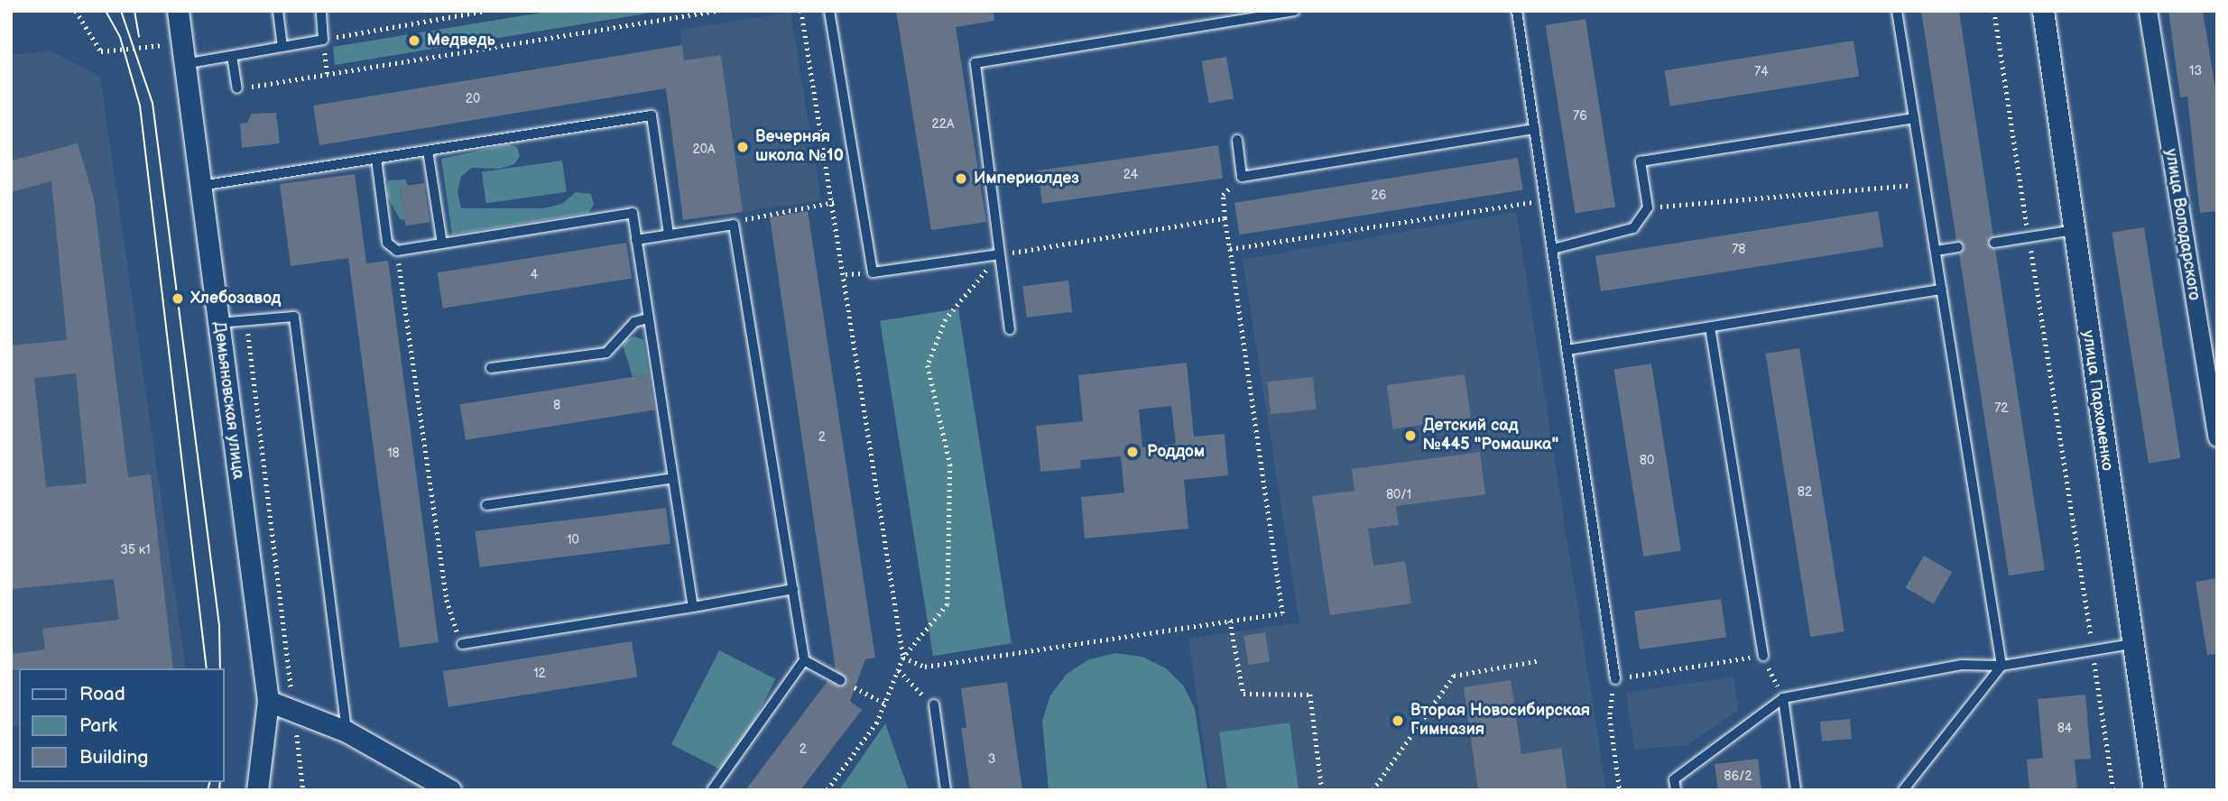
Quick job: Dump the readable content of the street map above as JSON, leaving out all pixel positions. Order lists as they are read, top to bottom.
{
  "streets": {
    "street": ["улица Володарского", "Демьяновская улица", "улица Пархоменко"]
  },
  "places": [
    "Медведь",
    "Вечерняя школа №10",
    "Империалдез",
    "Хлебозавод",
    "Детский сад №445 \"Ромашка\"",
    "Роддом",
    "Вторая Новосибирская Гимназия"
  ],
  "house_numbers": [
    "13",
    "74",
    "20",
    "76",
    "22А",
    "20А",
    "24",
    "26",
    "78",
    "4",
    "8",
    "72",
    "2",
    "18",
    "80",
    "82",
    "80/1",
    "10",
    "35 к1",
    "12",
    "84",
    "2",
    "3",
    "86/2"
  ],
  "legend": ["Road", "Park", "Building"]
}
